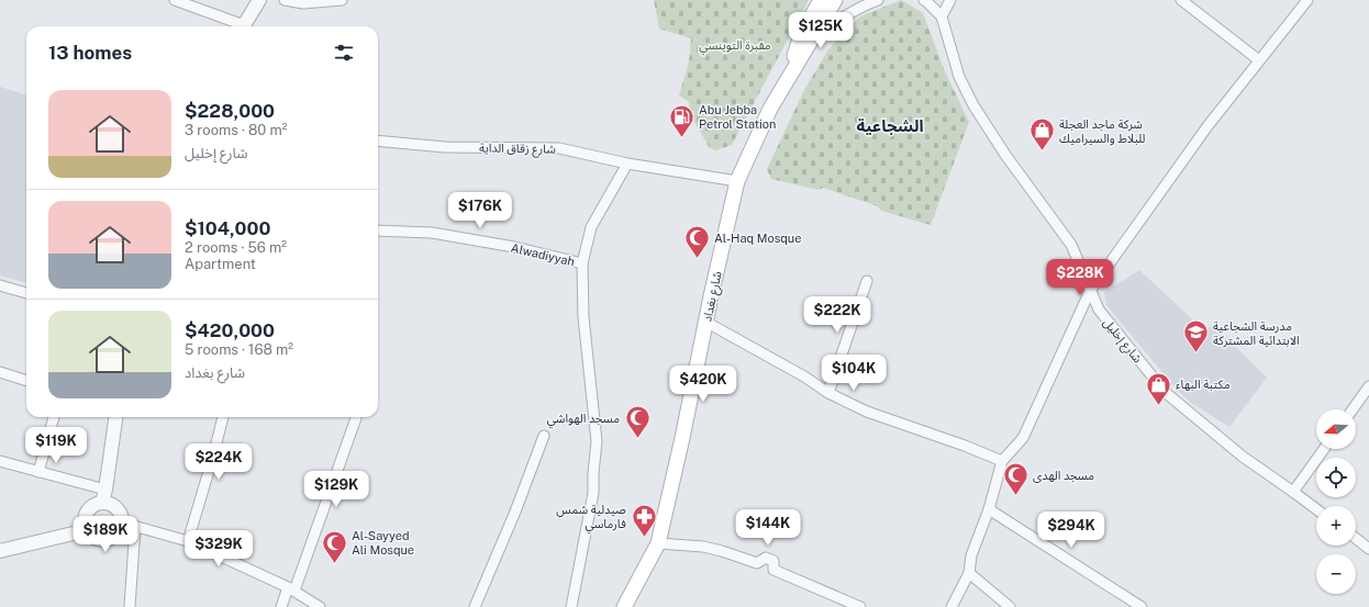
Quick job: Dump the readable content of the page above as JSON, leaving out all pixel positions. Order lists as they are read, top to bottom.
{
  "streets": {
    "main road": ["شارع بغداد"],
    "street": ["شارع زقاق الداية", "Alwadiyyah", "شارع إخليل"]
  },
  "crossings": [
    ["شارع زقاق الداية", "شارع بغداد"]
  ],
  "districts": ["الشجاعية"],
  "parks": ["مقبرة التوينسي"],
  "places": {
    "fuel station": ["Abu Jebba Petrol Station"],
    "shop": ["شركة ماجد العجلة للبلاط والسيراميك", "مكتبة البهاء"],
    "mosque": [
      "Al-Haq Mosque",
      "مسجد الهواشي",
      "مسجد الهدى",
      "Al-Sayyed Ali Mosque"
    ],
    "school or university": ["مدرسة الشجاعية الابتدائية المشتركة"],
    "pharmacy": ["صيدلية شمس فارماسي"]
  },
  "north": "left",
  "page": {
    "price": [
      "$125K",
      "$176K",
      "$228K",
      "$222K",
      "$104K",
      "$420K",
      "$119K",
      "$224K",
      "$129K",
      "$144K",
      "$294K",
      "$189K",
      "$329K"
    ],
    "heading": "13 homes",
    "list": [
      {
        "name": "$228,000",
        "note": "3 rooms · 80 m² · شارع إخليل"
      },
      {
        "name": "$104,000",
        "note": "2 rooms · 56 m² · Apartment"
      },
      {
        "name": "$420,000",
        "note": "5 rooms · 168 m² · شارع بغداد"
      }
    ],
    "map_buttons": ["+", "−"]
  }
}
